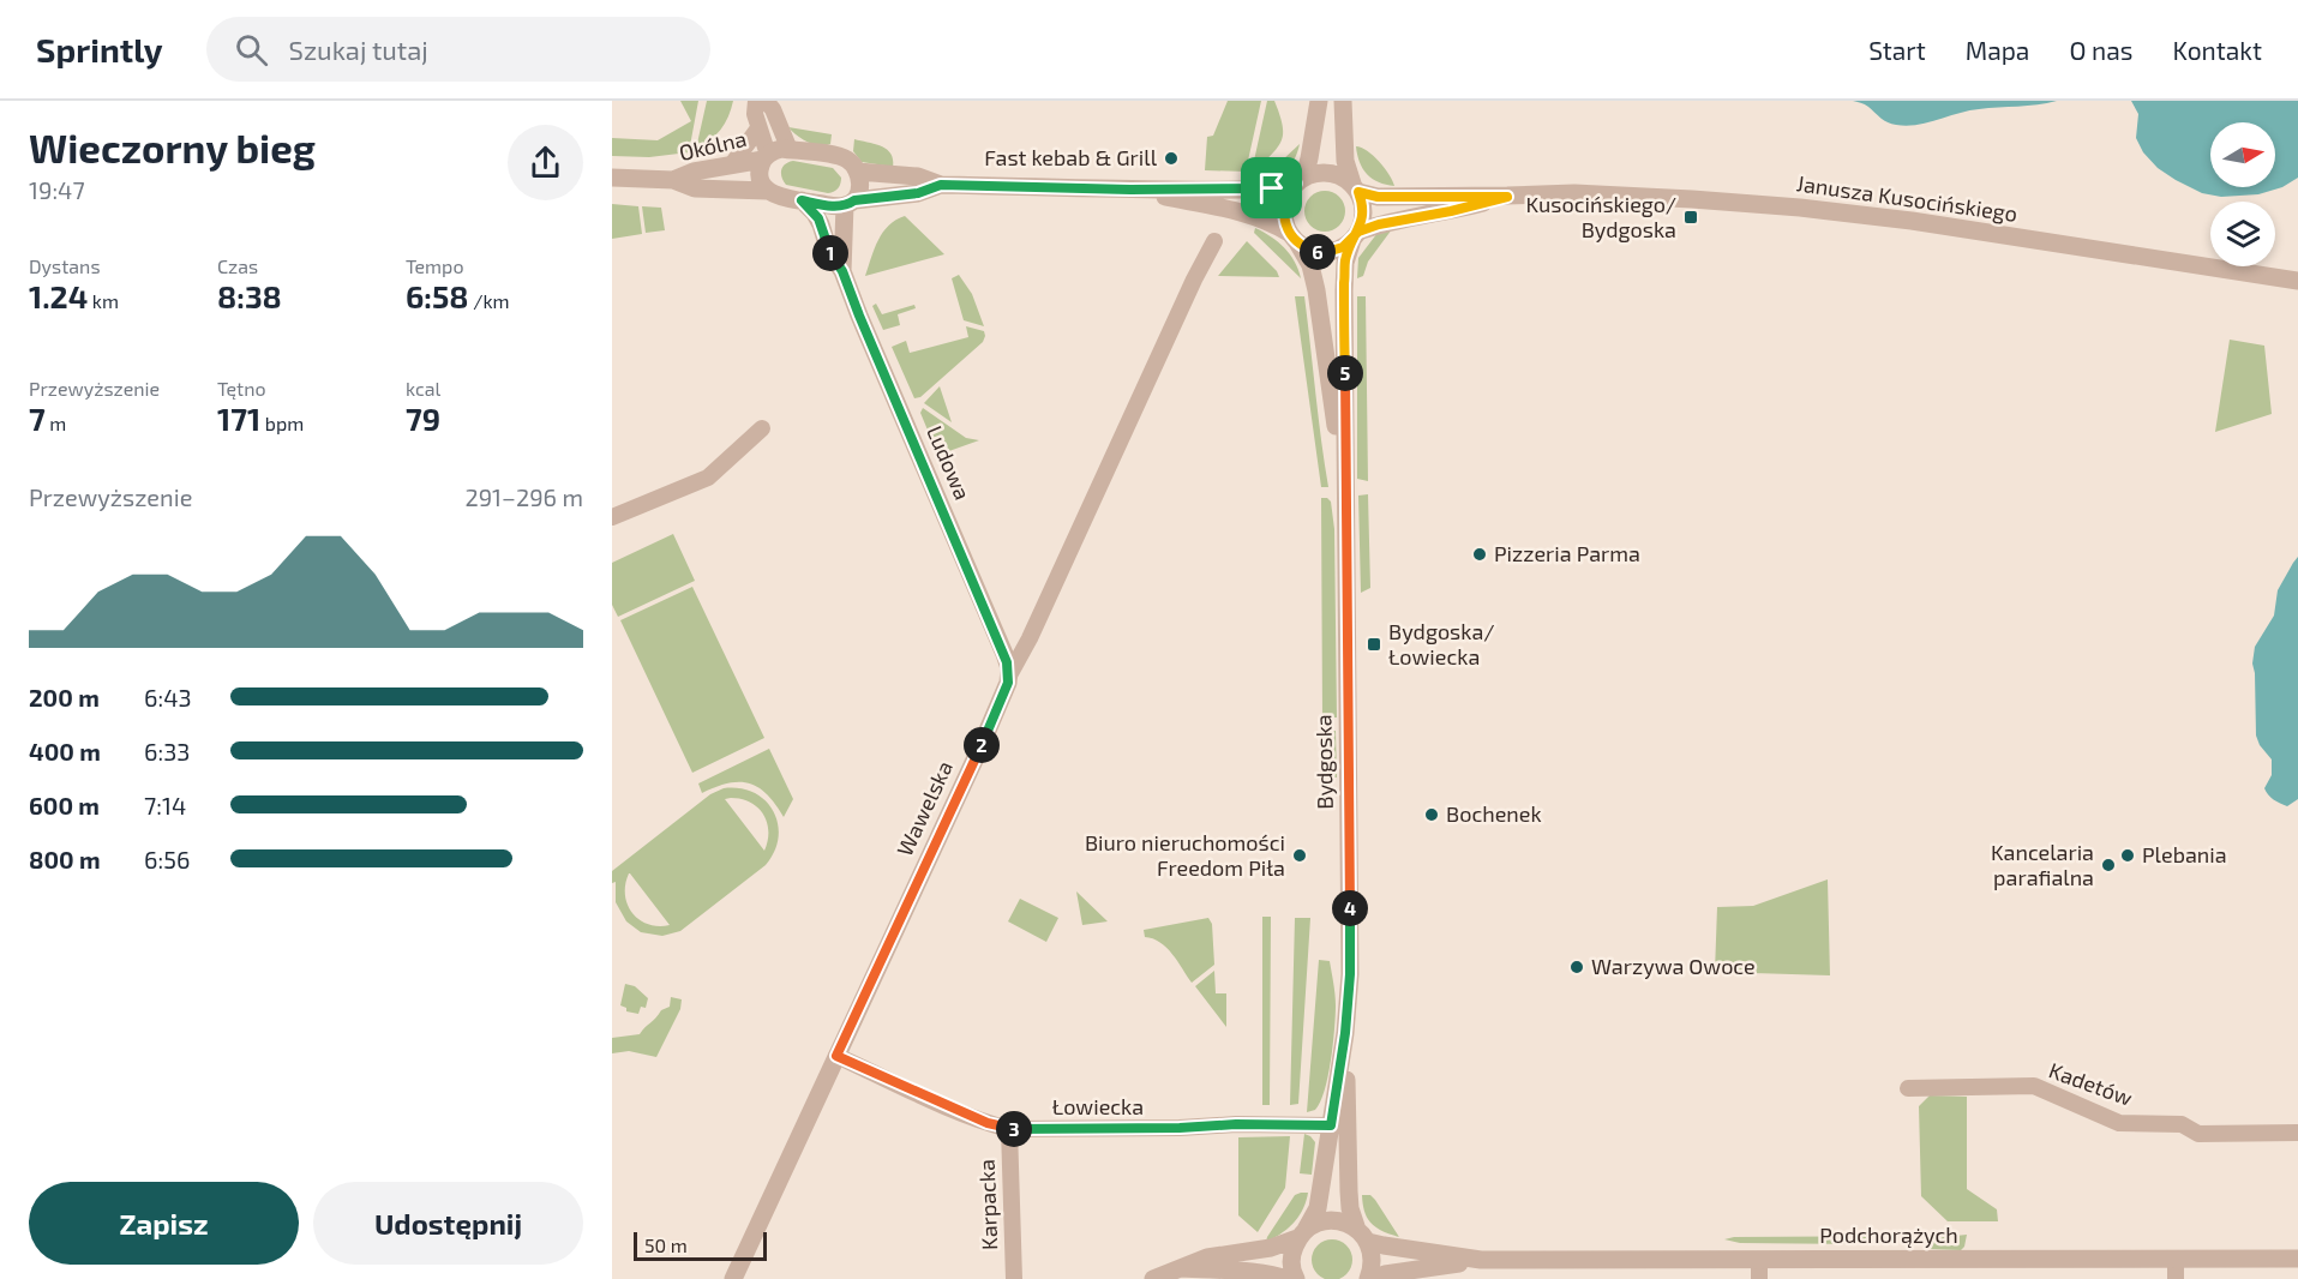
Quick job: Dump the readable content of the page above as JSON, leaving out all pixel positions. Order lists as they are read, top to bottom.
{
  "streets": {
    "street": [
      "Okólna",
      "Janusza Kusocińskiego",
      "Ludowa",
      "Bydgoska",
      "Wawelska",
      "Kadetów",
      "Łowiecka",
      "Karpacka",
      "Podchorążych"
    ]
  },
  "crossings": [
    ["Okólna", "Ludowa"],
    ["Janusza Kusocińskiego", "Bydgoska"],
    ["Ludowa", "Wawelska"],
    ["Bydgoska", "Łowiecka"],
    ["Bydgoska", "Podchorążych"],
    ["Wawelska", "Łowiecka"],
    ["Łowiecka", "Karpacka"]
  ],
  "places": {
    "other": [
      "Fast kebab & Grill",
      "Pizzeria Parma",
      "Bochenek",
      "Biuro nieruchomości Freedom Piła",
      "Plebania",
      "Kancelaria parafialna",
      "Warzywa Owoce"
    ],
    "transit": ["Kusocińskiego/ Bydgoska", "Bydgoska/ Łowiecka"]
  },
  "scale_bar": "50 m",
  "north": "right",
  "page": {
    "header": "Sprintly",
    "search": "Szukaj tutaj",
    "nav": [
      "Start",
      "Mapa",
      "O nas",
      "Kontakt"
    ],
    "heading": ["Wieczorny bieg", "19:47"],
    "stats": [
      ["Dystans", "1.24 km"],
      ["Czas", "8:38"],
      ["Tempo", "6:58 /km"],
      ["Przewyższenie", "7 m"],
      ["Tętno", "171 bpm"],
      ["kcal", "79"]
    ],
    "pins": [
      "6",
      "1",
      "5",
      "2",
      "4",
      "3"
    ],
    "chart": ["Przewyższenie", "291–296 m"],
    "list": [
      {
        "name": "200 m",
        "note": "6:43"
      },
      {
        "name": "400 m",
        "note": "6:33"
      },
      {
        "name": "600 m",
        "note": "7:14"
      },
      {
        "name": "800 m",
        "note": "6:56"
      }
    ],
    "buttons": ["Zapisz", "Udostępnij"],
    "scale": "50 m"
  }
}
